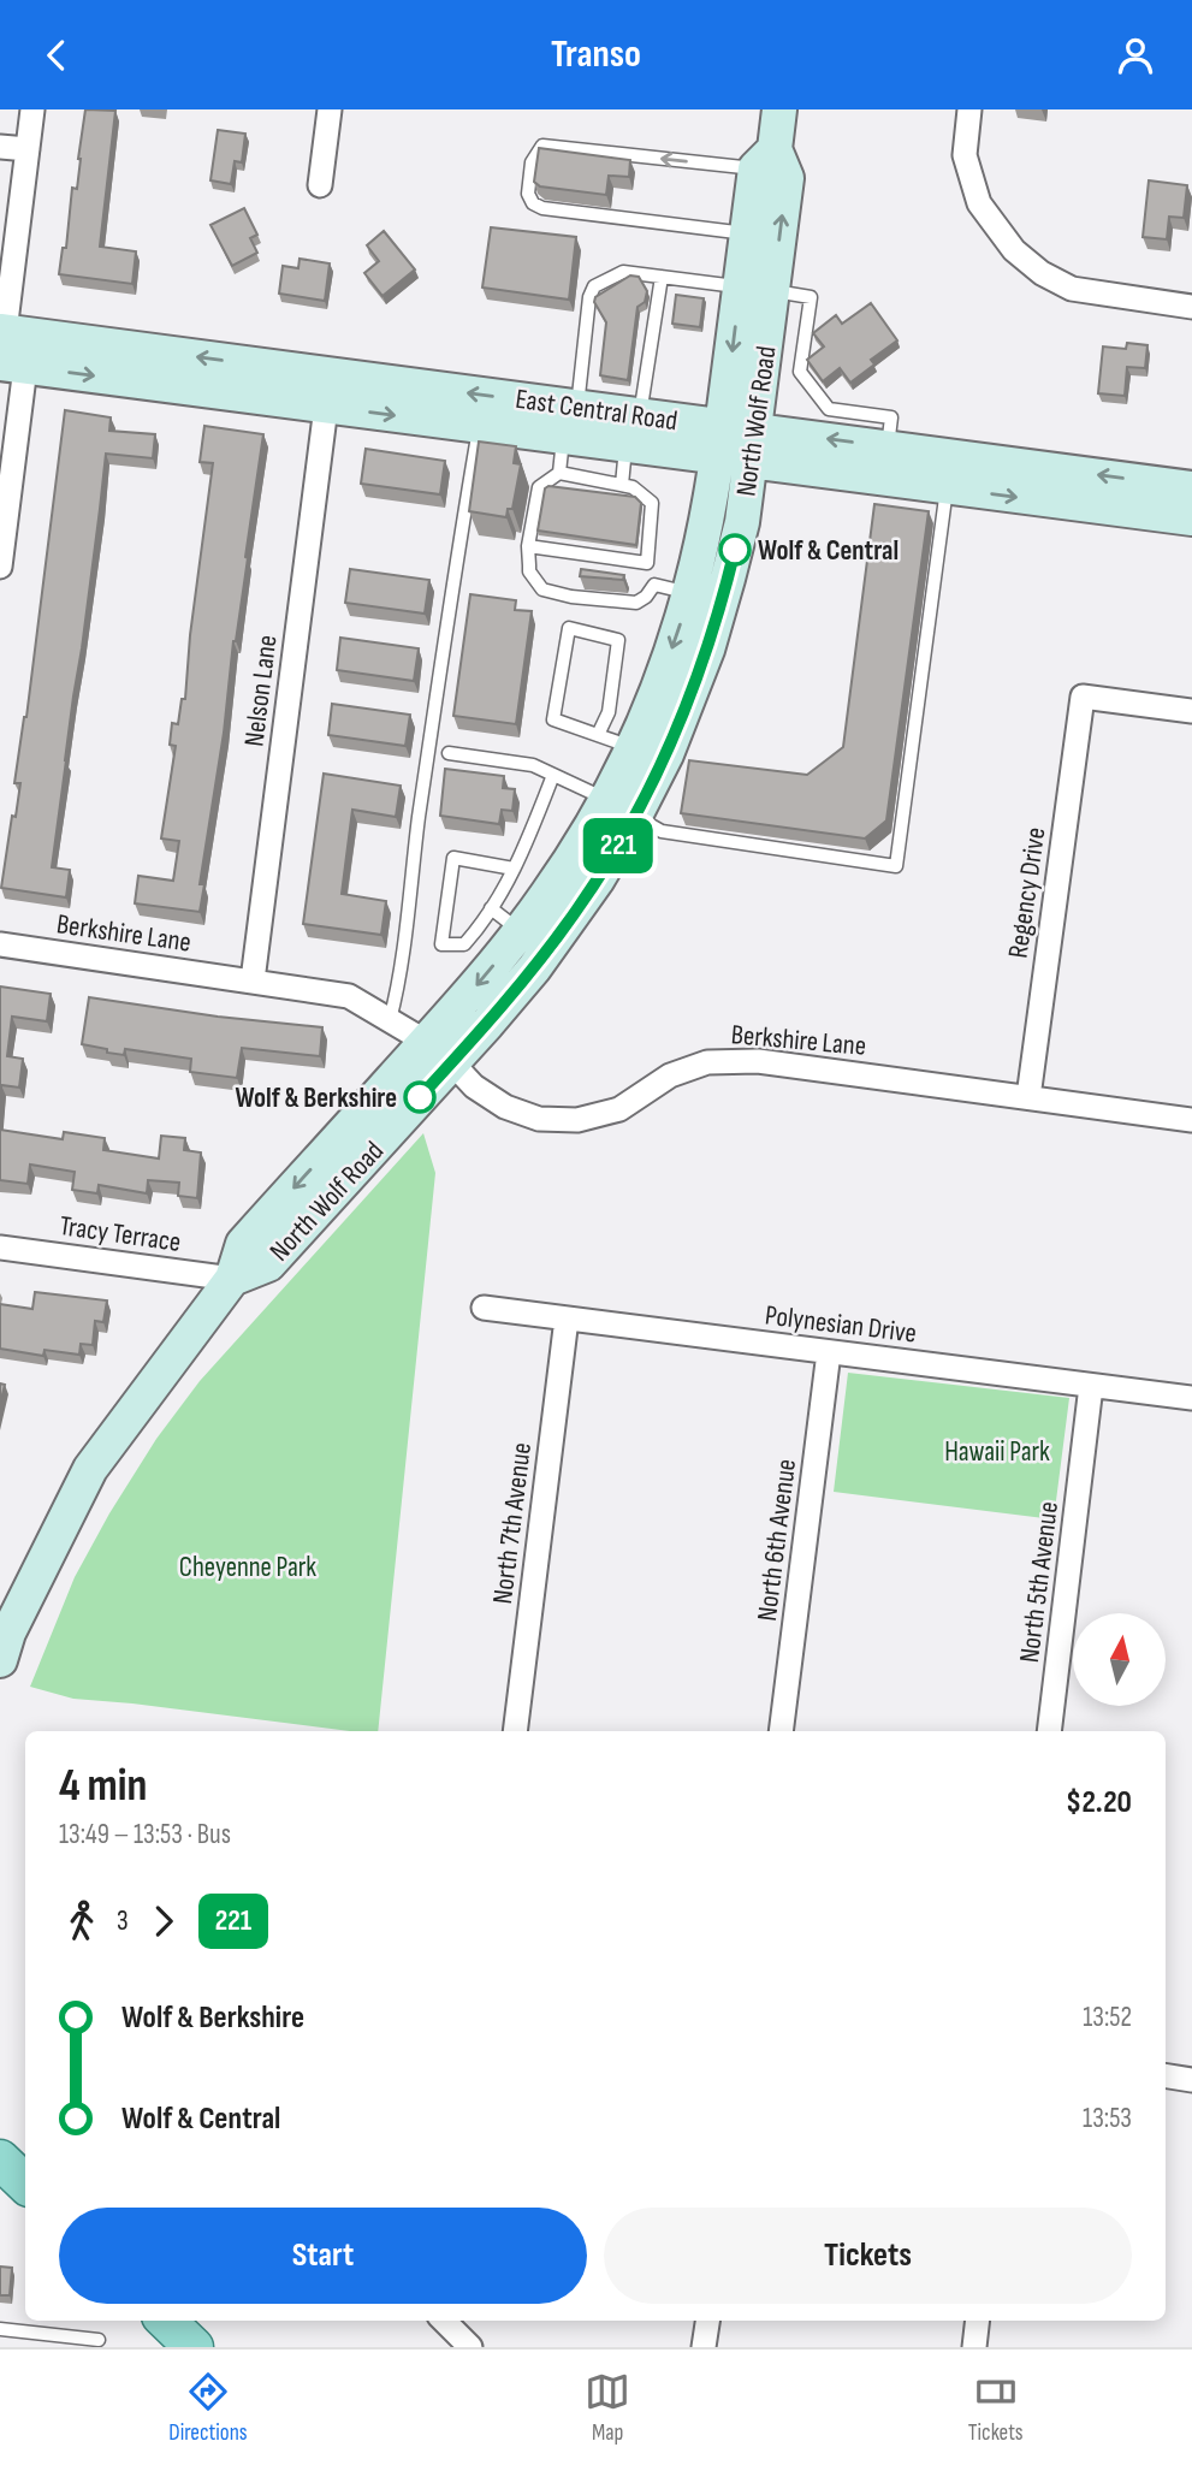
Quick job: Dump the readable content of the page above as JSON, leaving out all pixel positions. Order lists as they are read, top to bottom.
{
  "streets": {
    "main road": ["East Central Road", "North Wolf Road"],
    "street": [
      "Nelson Lane",
      "Regency Drive",
      "Berkshire Lane",
      "Tracy Terrace",
      "Polynesian Drive",
      "North 7th Avenue",
      "North 6th Avenue",
      "North 5th Avenue"
    ]
  },
  "crossings": [
    ["East Central Road", "North Wolf Road"],
    ["East Central Road", "Nelson Lane"],
    ["North Wolf Road", "Berkshire Lane"],
    ["North Wolf Road", "Tracy Terrace"],
    ["Nelson Lane", "Berkshire Lane"],
    ["Regency Drive", "Berkshire Lane"],
    ["Polynesian Drive", "North 7th Avenue"],
    ["Polynesian Drive", "North 6th Avenue"],
    ["Polynesian Drive", "North 5th Avenue"]
  ],
  "parks": ["Hawaii Park", "Cheyenne Park"],
  "places": ["Wolf & Central", "Wolf & Berkshire"],
  "lines": ["bus line 221"],
  "north": "top",
  "page": {
    "header": "Transo",
    "on_map": "221",
    "heading": ["4 min", "13:49 – 13:53 · Bus", "$2.20"],
    "legs": ["3", "221"],
    "list": [
      {
        "name": "Wolf & Berkshire",
        "value": "13:52"
      },
      {
        "name": "Wolf & Central",
        "value": "13:53"
      }
    ],
    "buttons": ["Start", "Tickets"],
    "tabs": ["Directions", "Map", "Tickets"]
  }
}
